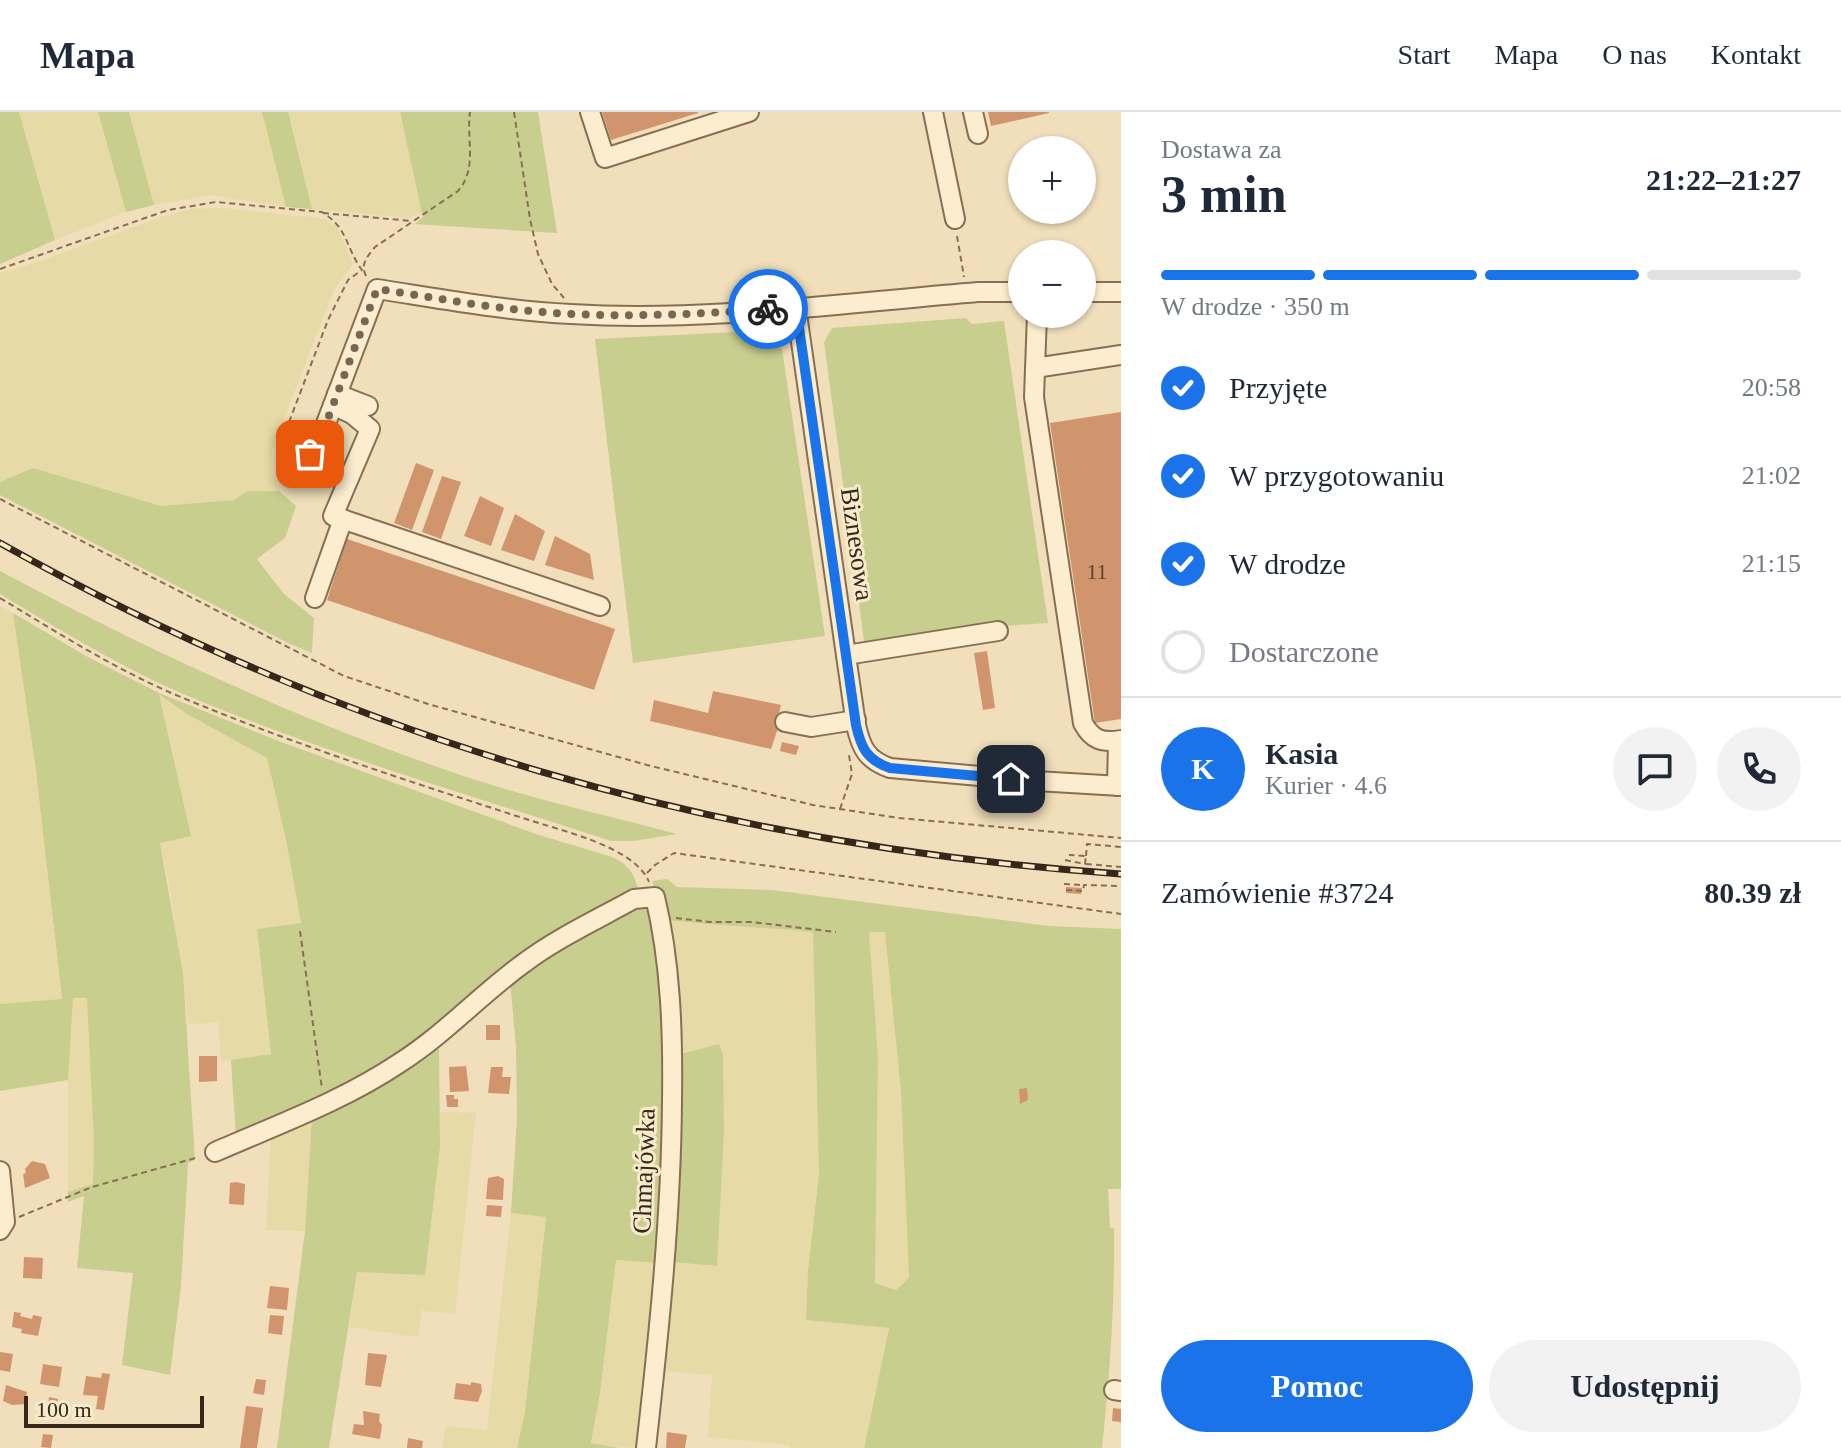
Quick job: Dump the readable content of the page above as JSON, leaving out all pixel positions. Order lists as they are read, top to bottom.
{
  "streets": {
    "street": ["Biznesowa", "Chmajówka"]
  },
  "house_numbers": ["11"],
  "scale_bar": "100 m",
  "page": {
    "header": "Mapa",
    "nav": [
      "Start",
      "Mapa",
      "O nas",
      "Kontakt"
    ],
    "heading": ["3 min", "Dostawa za", "21:22–21:27"],
    "panel": [
      "Kasia",
      "Kurier · 4.6",
      "Zamówienie #3724",
      "80.39 zł"
    ],
    "map_buttons": ["+", "−"],
    "bar": "W drodze · 350 m",
    "list": [
      ["Przyjęte", "20:58"],
      ["W przygotowaniu", "21:02"],
      ["W drodze", "21:15"],
      "Dostarczone"
    ],
    "round": "K",
    "buttons": ["Pomoc", "Udostępnij"],
    "scale": "100 m"
  }
}
